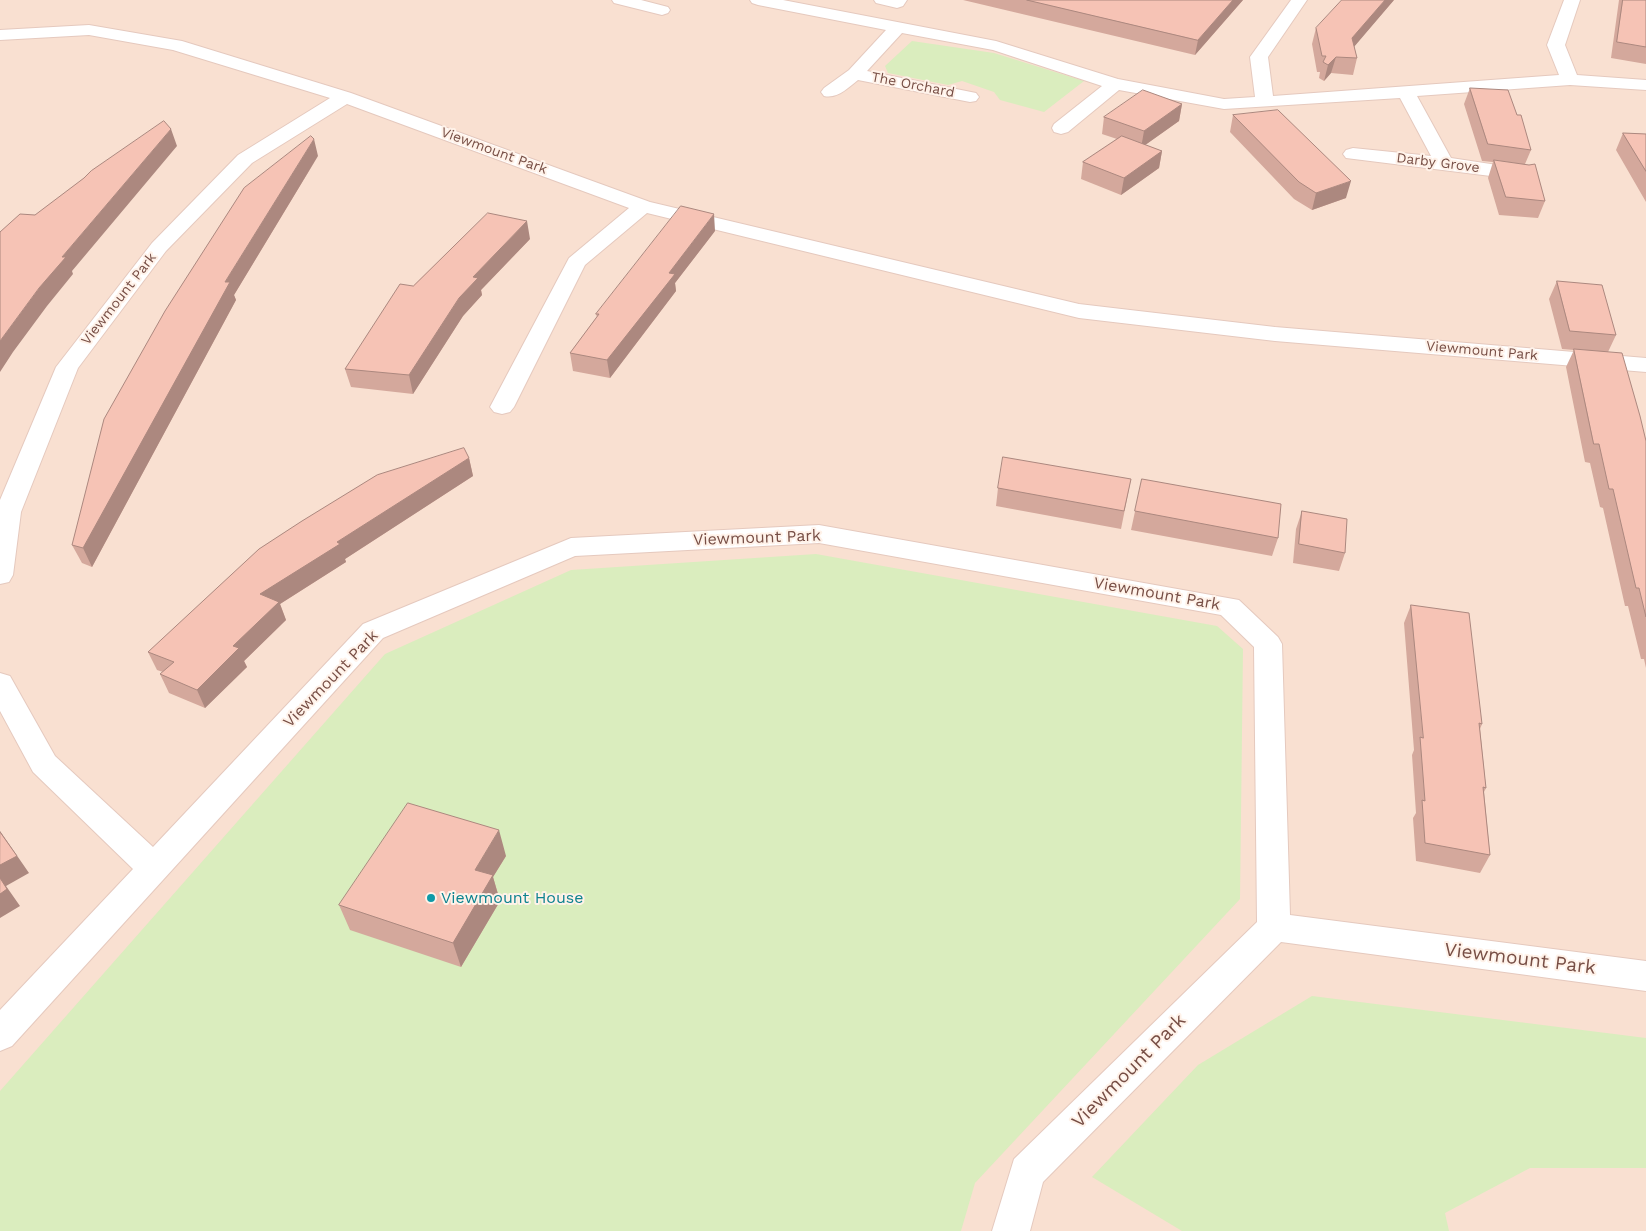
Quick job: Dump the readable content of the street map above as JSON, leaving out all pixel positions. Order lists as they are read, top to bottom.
{
  "streets": {
    "street": ["The Orchard", "Viewmount Park", "Darby Grove"]
  },
  "places": ["Viewmount House"]
}
